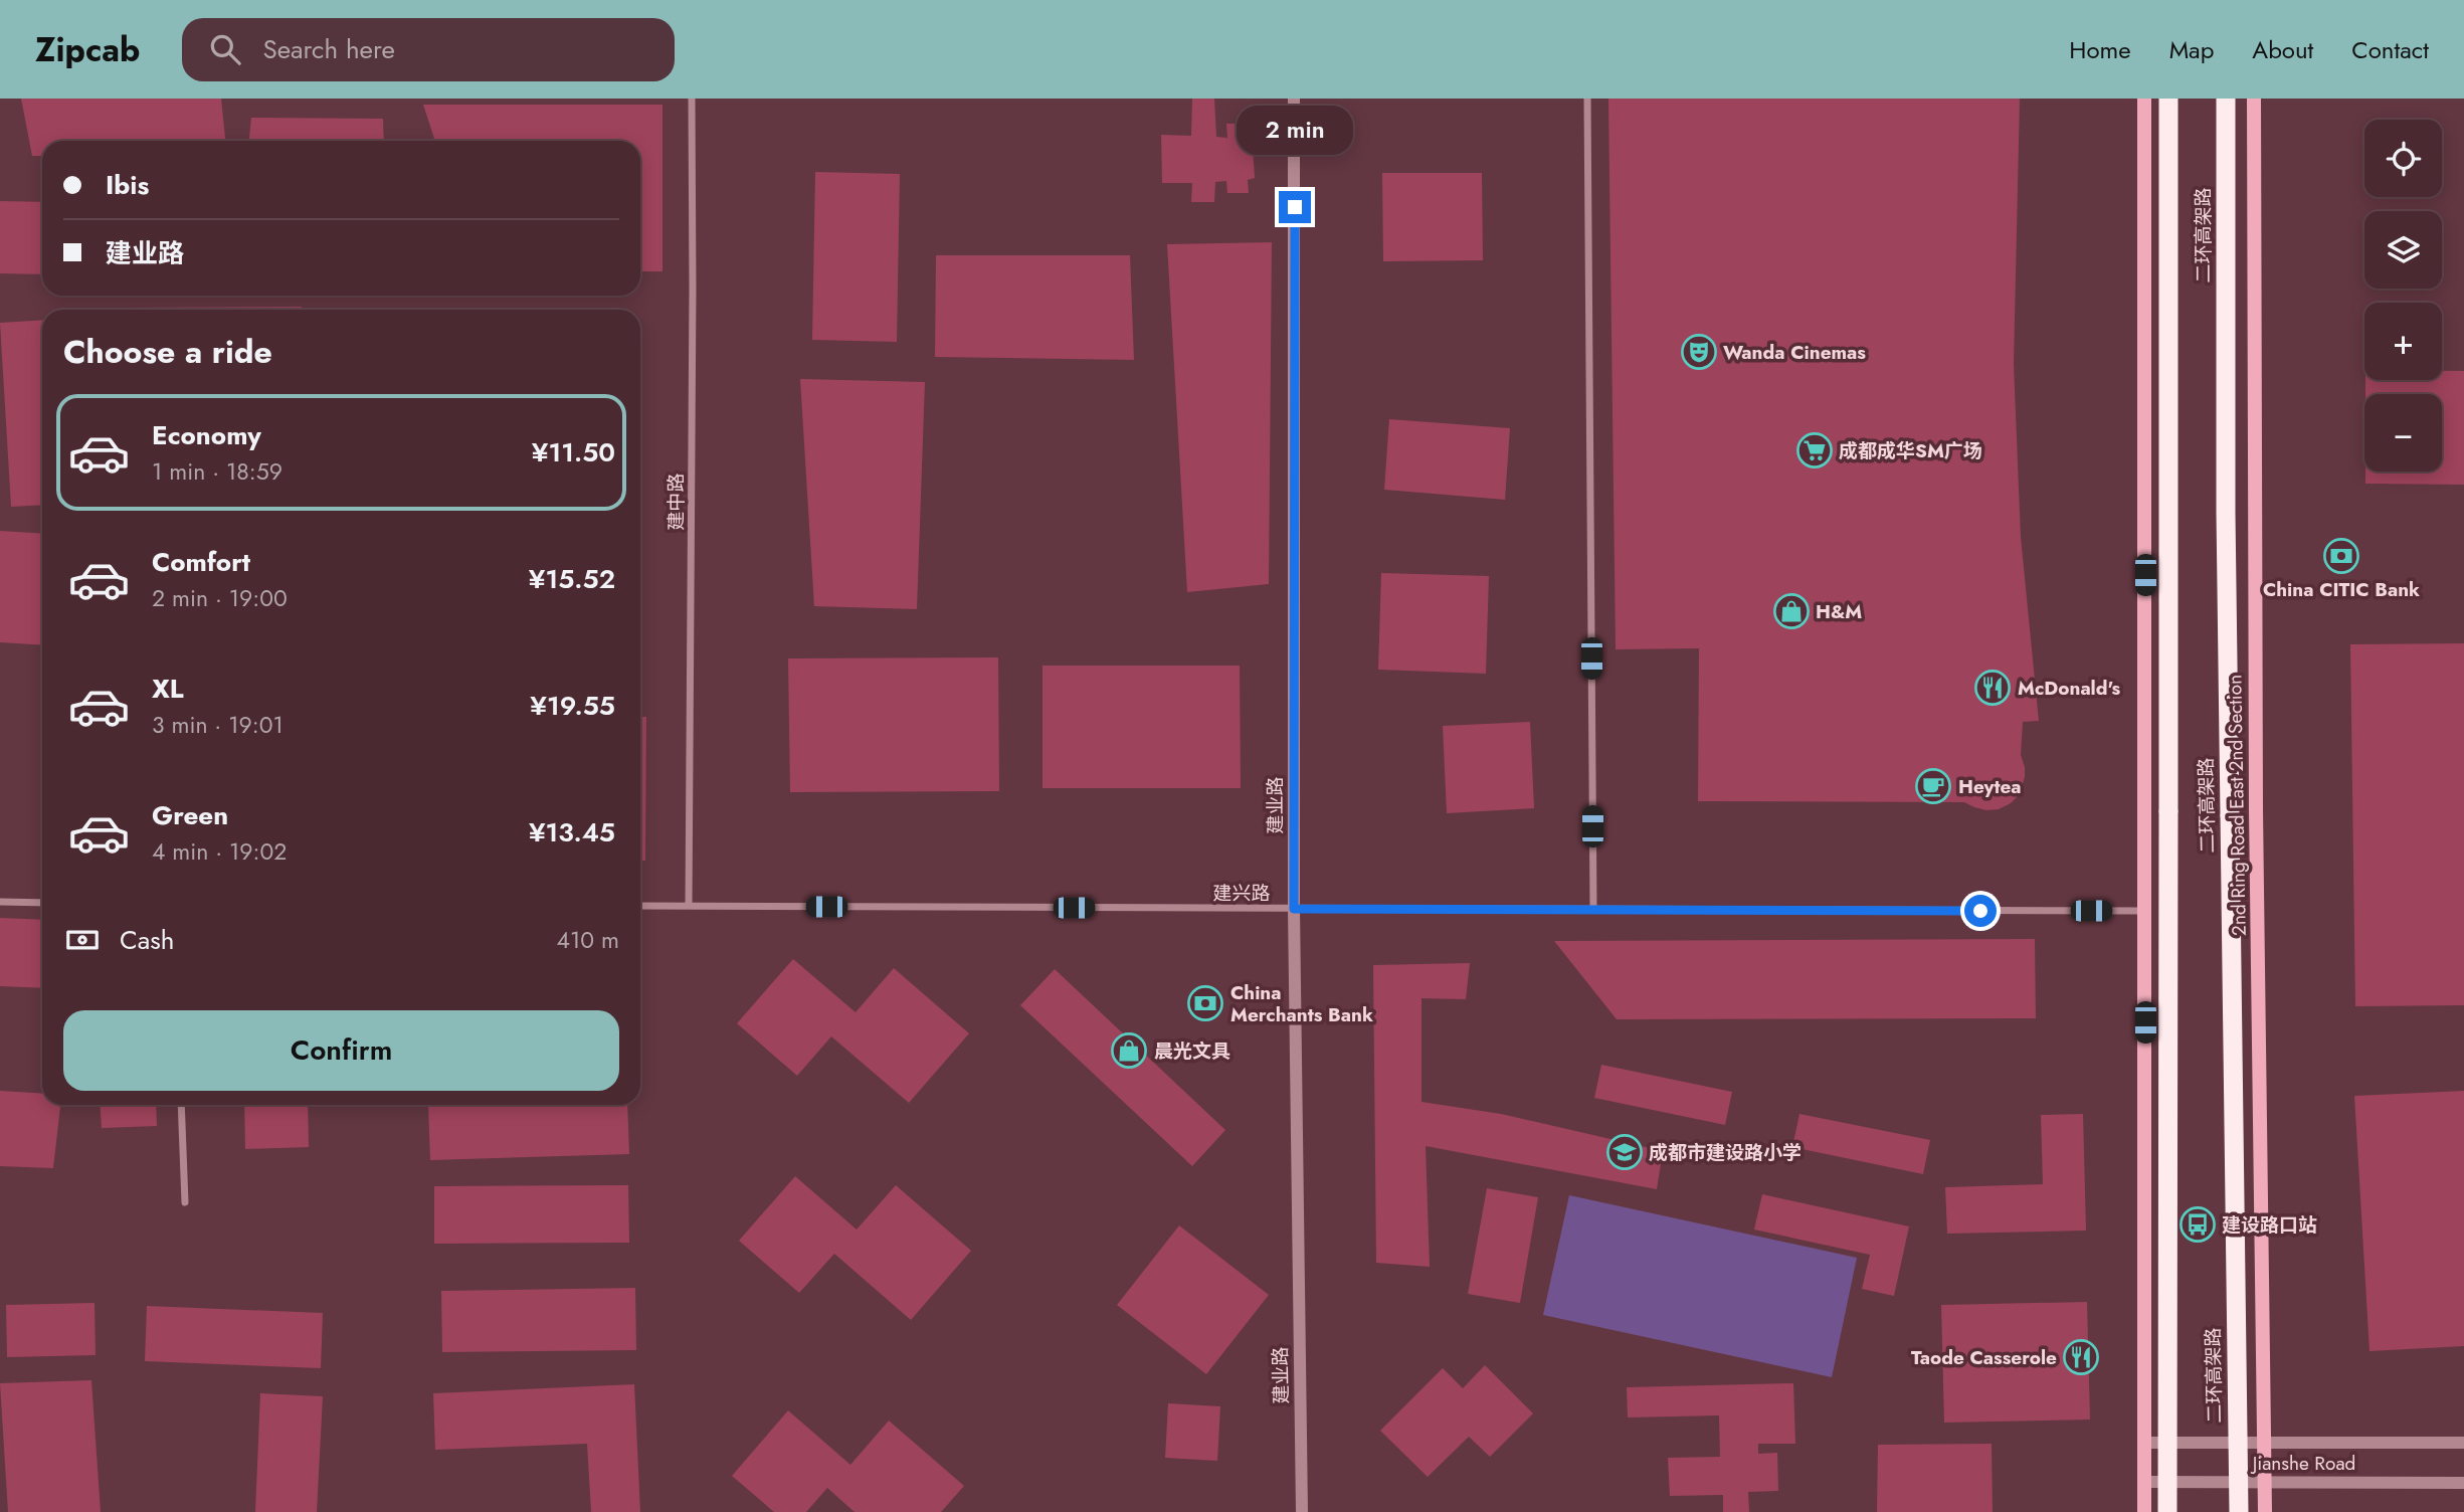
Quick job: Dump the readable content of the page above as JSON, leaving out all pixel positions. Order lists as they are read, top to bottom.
{
  "streets": {
    "highway": ["二环高架路"],
    "main road": ["2nd Ring Road East 2nd Section"],
    "street": [
      "建中路",
      "建业路",
      "建兴路",
      "Jianshe Road"
    ]
  },
  "crossings": [
    ["建中路", "建兴路"],
    ["建业路", "建兴路"],
    ["2nd Ring Road East 2nd Section", "Jianshe Road"]
  ],
  "places": {
    "theatre": ["Wanda Cinemas"],
    "supermarket": ["成都成华SM广场"],
    "bank": ["China CITIC Bank", "China Merchants Bank"],
    "shop": ["H&M", "晨光文具"],
    "restaurant": ["McDonald's", "Taode Casserole"],
    "cafe": ["Heytea"],
    "school or university": ["成都市建设路小学"],
    "bus stop": ["建设路口站"]
  },
  "page": {
    "header": "Zipcab",
    "search": "Search here",
    "nav": [
      "Home",
      "Map",
      "About",
      "Contact"
    ],
    "bubble": "2 min",
    "map_buttons": ["+", "−"],
    "banner": ["Ibis", "建业路"],
    "heading": "Choose a ride",
    "list": [
      {
        "name": "Economy",
        "note": "1 min · 18:59",
        "value": "¥11.50"
      },
      {
        "name": "Comfort",
        "note": "2 min · 19:00",
        "value": "¥15.52"
      },
      {
        "name": "XL",
        "note": "3 min · 19:01",
        "value": "¥19.55"
      },
      {
        "name": "Green",
        "note": "4 min · 19:02",
        "value": "¥13.45"
      }
    ],
    "pay": ["Cash", "410 m"],
    "buttons": "Confirm"
  }
}
